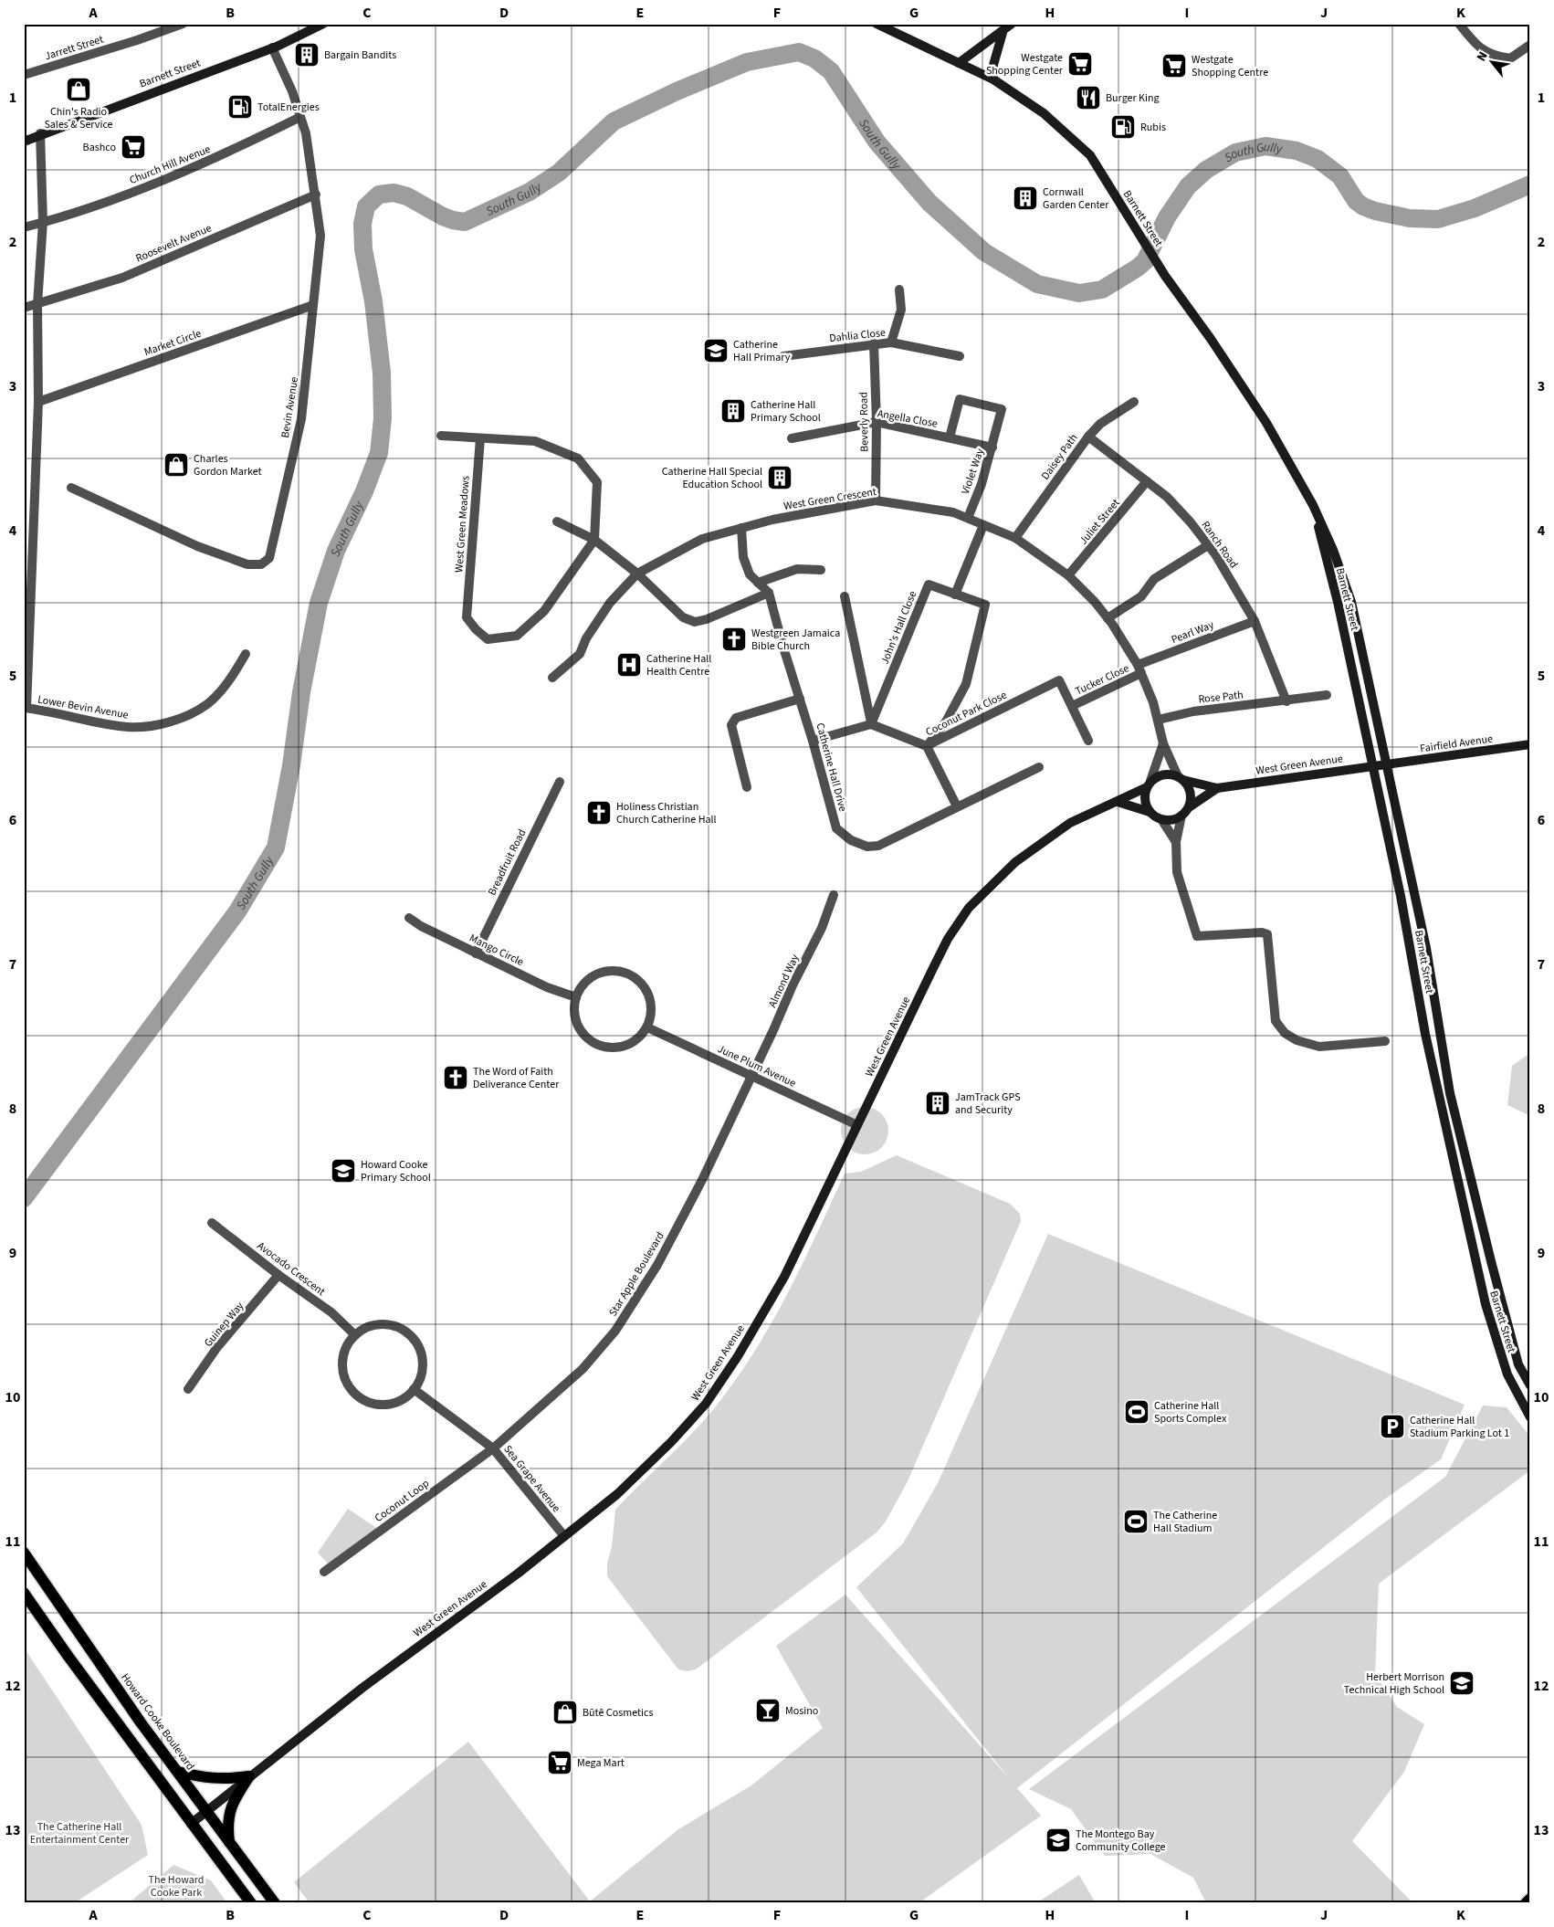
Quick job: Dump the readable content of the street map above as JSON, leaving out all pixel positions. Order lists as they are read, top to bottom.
{
  "streets": {
    "main road": [
      "Barnett Street",
      "Fairfield Avenue",
      "West Green Avenue",
      "Howard Cooke Boulevard"
    ],
    "street": [
      "Jarrett Street",
      "Church Hill Avenue",
      "Roosevelt Avenue",
      "Dahlia Close",
      "Market Circle",
      "Bevin Avenue",
      "Angella Close",
      "Beverly Road",
      "Daisey Path",
      "Violet Way",
      "West Green Crescent",
      "Juliet Street",
      "West Green Meadows",
      "Ranch Road",
      "John's Hall Close",
      "Pearl Way",
      "Tucker Close",
      "Rose Path",
      "Lower Bevin Avenue",
      "Coconut Park Close",
      "Catherine Hall Drive",
      "Breadfruit Road",
      "Mango Circle",
      "Almond Way",
      "June Plum Avenue",
      "Avocado Crescent",
      "Star Apple Boulevard",
      "Guinep Way",
      "Sea Grape Avenue",
      "Coconut Loop"
    ]
  },
  "crossings": [
    ["Barnett Street", "Bevin Avenue"],
    ["Barnett Street", "Fairfield Avenue"],
    ["Barnett Street", "West Green Avenue"],
    ["Church Hill Avenue", "Bevin Avenue"],
    ["Roosevelt Avenue", "Bevin Avenue"],
    ["Dahlia Close", "Beverly Road"],
    ["Market Circle", "Bevin Avenue"],
    ["Angella Close", "Beverly Road"],
    ["Angella Close", "Violet Way"],
    ["Beverly Road", "West Green Crescent"],
    ["Daisey Path", "West Green Crescent"],
    ["Daisey Path", "Ranch Road"],
    ["Violet Way", "West Green Crescent"],
    ["West Green Crescent", "Juliet Street"],
    ["West Green Crescent", "Pearl Way"],
    ["West Green Crescent", "Tucker Close"],
    ["West Green Crescent", "Rose Path"],
    ["West Green Crescent", "West Green Avenue"],
    ["Juliet Street", "Ranch Road"],
    ["Ranch Road", "Pearl Way"],
    ["Ranch Road", "Rose Path"],
    ["John's Hall Close", "Coconut Park Close"],
    ["Pearl Way", "Tucker Close"],
    ["Tucker Close", "Coconut Park Close"],
    ["Fairfield Avenue", "West Green Avenue"],
    ["West Green Avenue", "June Plum Avenue"],
    ["West Green Avenue", "Sea Grape Avenue"],
    ["West Green Avenue", "Howard Cooke Boulevard"],
    ["Breadfruit Road", "Mango Circle"],
    ["Mango Circle", "June Plum Avenue"],
    ["Almond Way", "June Plum Avenue"],
    ["Almond Way", "Star Apple Boulevard"],
    ["June Plum Avenue", "Star Apple Boulevard"],
    ["Avocado Crescent", "Guinep Way"],
    ["Avocado Crescent", "Sea Grape Avenue"],
    ["Star Apple Boulevard", "Sea Grape Avenue"],
    ["Star Apple Boulevard", "Coconut Loop"],
    ["Sea Grape Avenue", "Coconut Loop"]
  ],
  "water": ["South Gully"],
  "parks": ["The Catherine Hall Entertainment Center", "The Howard Cooke Park"],
  "places": {
    "building": [
      "Bargain Bandits",
      "Cornwall Garden Center",
      "Catherine Hall Primary School",
      "Catherine Hall Special Education School",
      "JamTrack GPS and Security"
    ],
    "supermarket": [
      "Westgate Shopping Center",
      "Westgate Shopping Centre",
      "Bashco",
      "Mega Mart"
    ],
    "shop": ["Chin's Radio Sales & Service", "Charles Gordon Market", "Būtē Cosmetics"],
    "restaurant": ["Burger King"],
    "fuel station": ["TotalEnergies", "Rubis"],
    "school or university": [
      "Catherine Hall Primary",
      "Howard Cooke Primary School",
      "Herbert Morrison Technical High School",
      "The Montego Bay Community College"
    ],
    "church": ["Westgreen Jamaica Bible Church", "Holiness Christian Church Catherine Hall", "The Word of Faith Deliverance Center"],
    "hospital": ["Catherine Hall Health Centre"],
    "sports": ["Catherine Hall Sports Complex", "The Catherine Hall Stadium"],
    "parking": ["Catherine Hall Stadium Parking Lot 1"],
    "bar": ["Mosino"]
  },
  "north": "top left",
  "grid": {
    "columns": [
      "A",
      "B",
      "C",
      "D",
      "E",
      "F",
      "G",
      "H",
      "I",
      "J",
      "K"
    ],
    "rows": [
      "1",
      "2",
      "3",
      "4",
      "5",
      "6",
      "7",
      "8",
      "9",
      "10",
      "11",
      "12",
      "13"
    ]
  }
}
